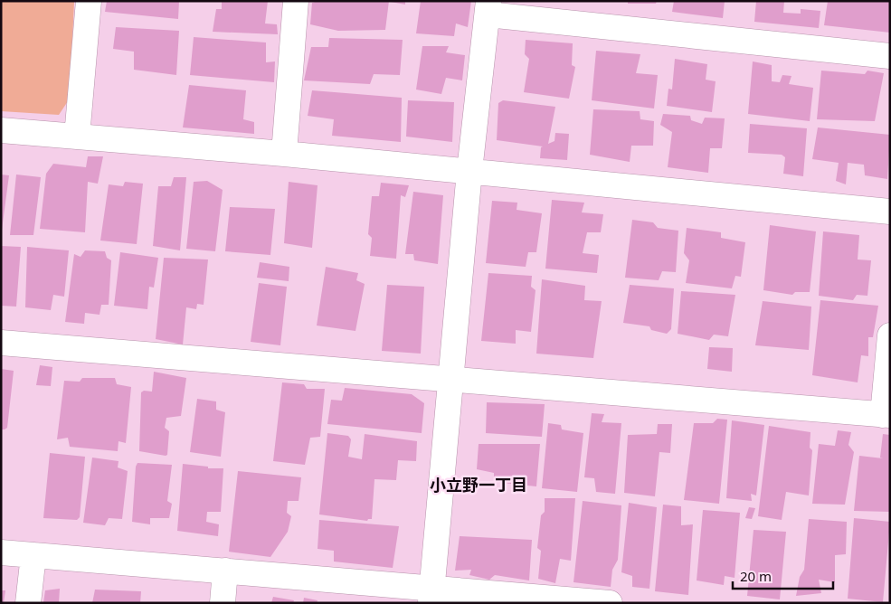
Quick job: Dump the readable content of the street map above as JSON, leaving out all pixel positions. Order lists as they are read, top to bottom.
{
  "districts": ["小立野一丁目"],
  "scale_bar": "20 m"
}
